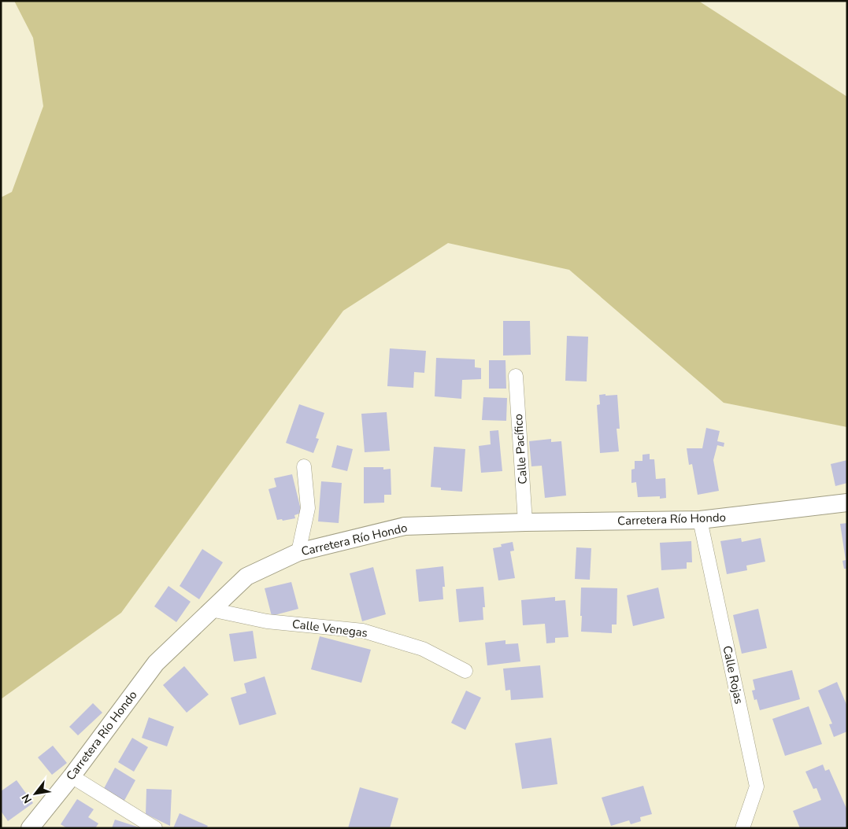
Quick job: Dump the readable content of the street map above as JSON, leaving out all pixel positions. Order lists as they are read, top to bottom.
{
  "streets": {
    "street": [
      "Calle Pacífico",
      "Carretera Río Hondo",
      "Calle Venegas",
      "Calle Rojas"
    ]
  },
  "crossings": [
    ["Calle Pacífico", "Carretera Río Hondo"],
    ["Carretera Río Hondo", "Calle Venegas"],
    ["Carretera Río Hondo", "Calle Rojas"]
  ],
  "north": "bottom left"
}
